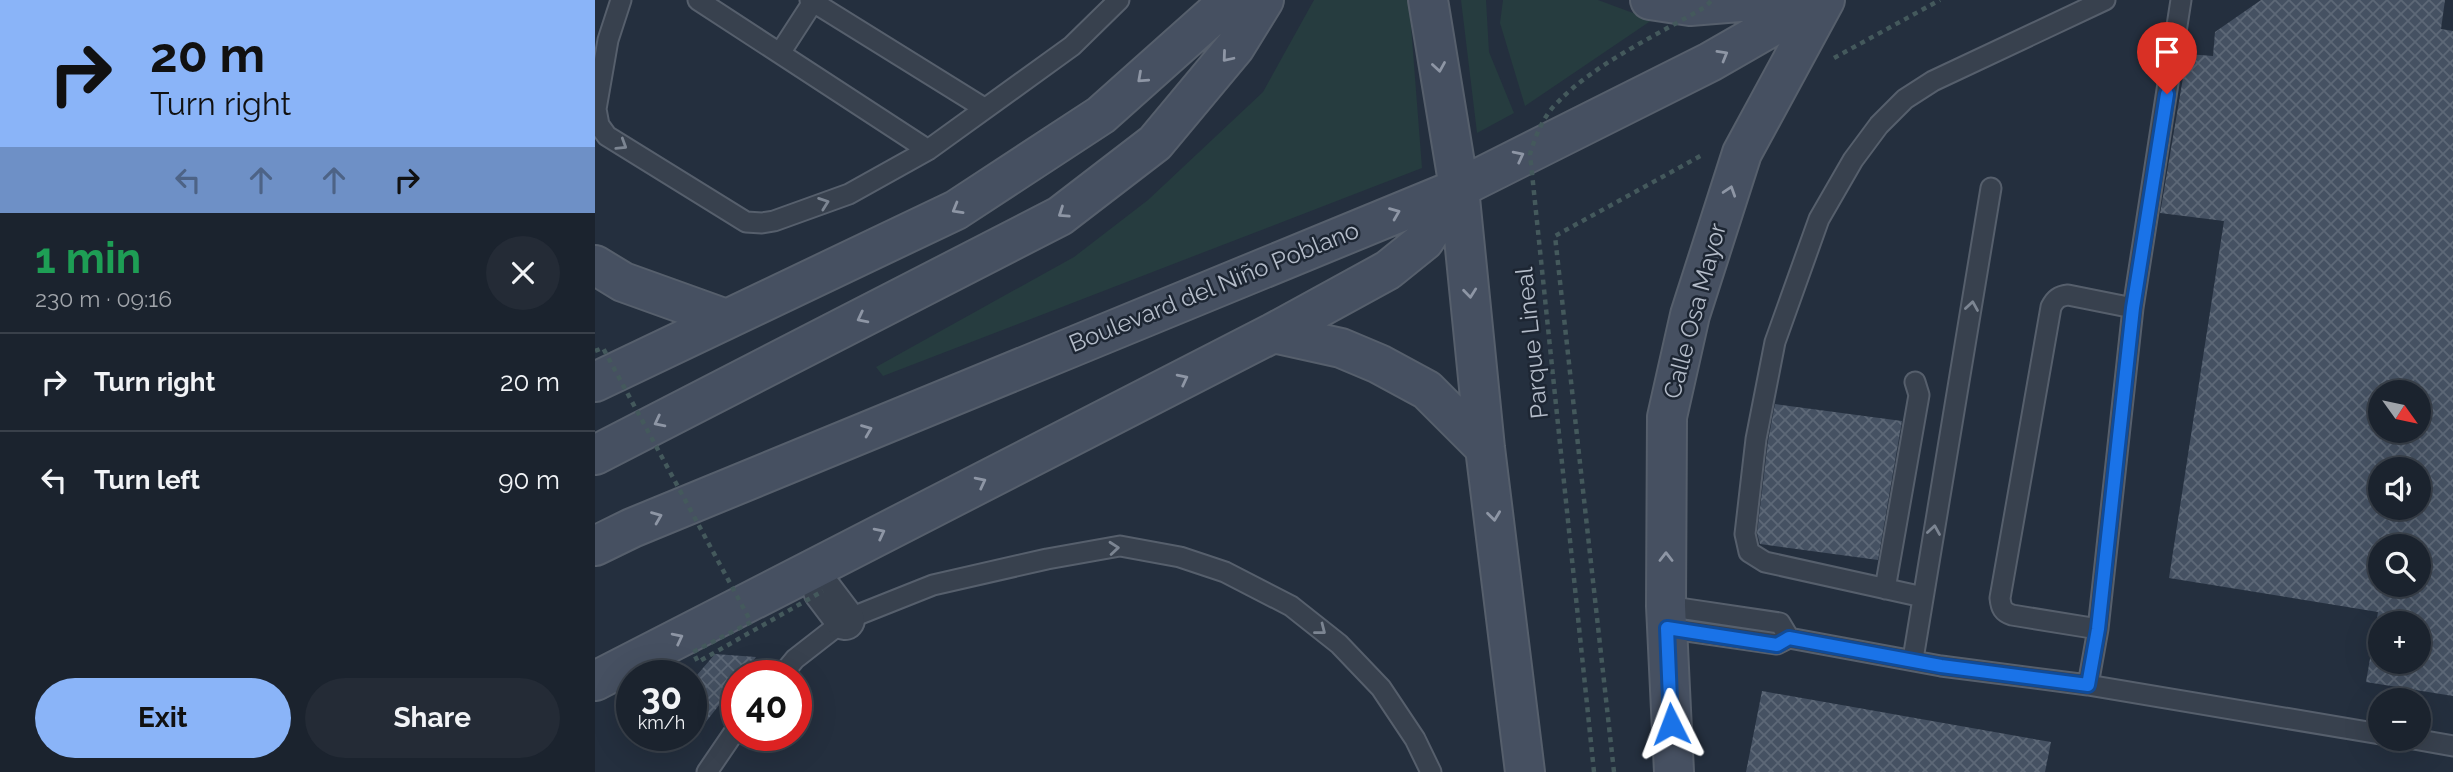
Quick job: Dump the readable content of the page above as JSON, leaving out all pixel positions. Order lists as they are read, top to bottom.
{
  "streets": {
    "main road": ["Boulevard del Niño Poblano", "Calle Osa Mayor"],
    "path": ["Parque Lineal"]
  },
  "north": "bottom right",
  "page": {
    "turn": ["20 m", "Turn right"],
    "heading": ["1 min", "230 m · 09:16"],
    "list": [
      {
        "name": "Turn right",
        "value": "20 m"
      },
      {
        "name": "Turn left",
        "value": "90 m"
      }
    ],
    "map_buttons": ["+", "−"],
    "speed": "30 km/h",
    "limit": "40",
    "buttons": ["Exit", "Share"]
  }
}
